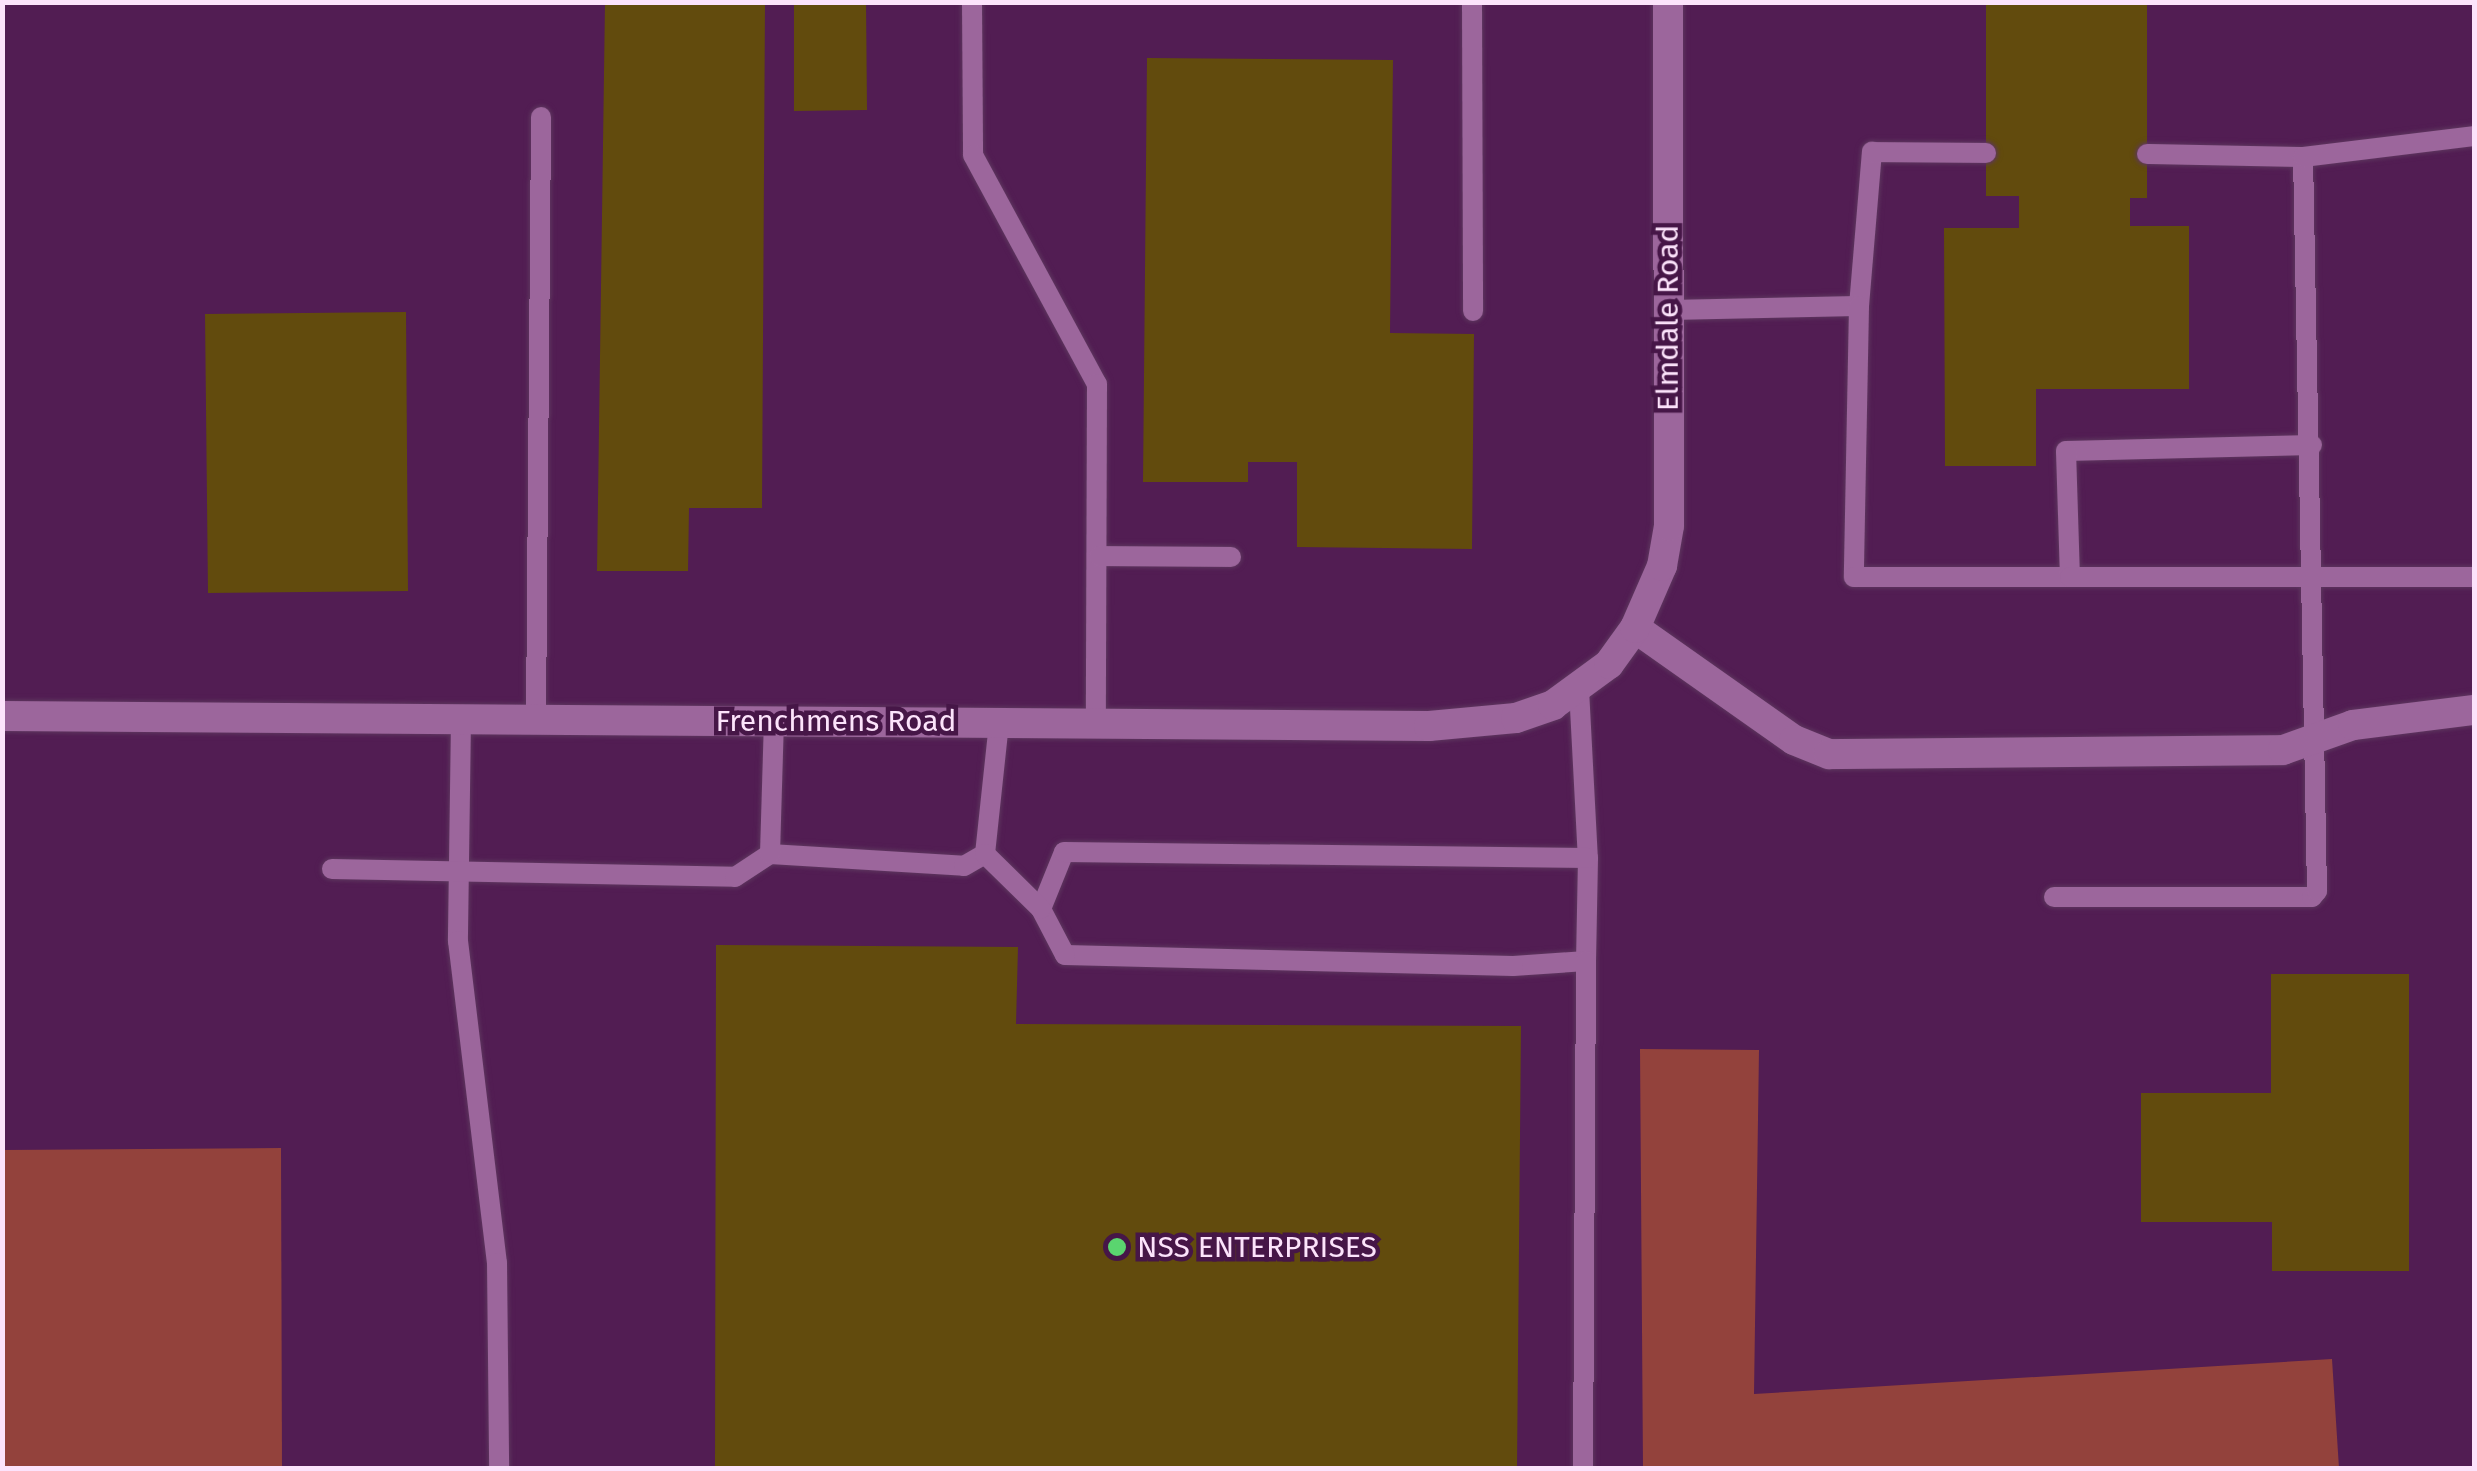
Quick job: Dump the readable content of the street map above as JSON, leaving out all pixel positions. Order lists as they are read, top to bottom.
{
  "streets": {
    "street": ["Elmdale Road", "Frenchmens Road"]
  },
  "crossings": [
    ["Elmdale Road", "Frenchmens Road"]
  ],
  "places": ["NSS ENTERPRISES"]
}
